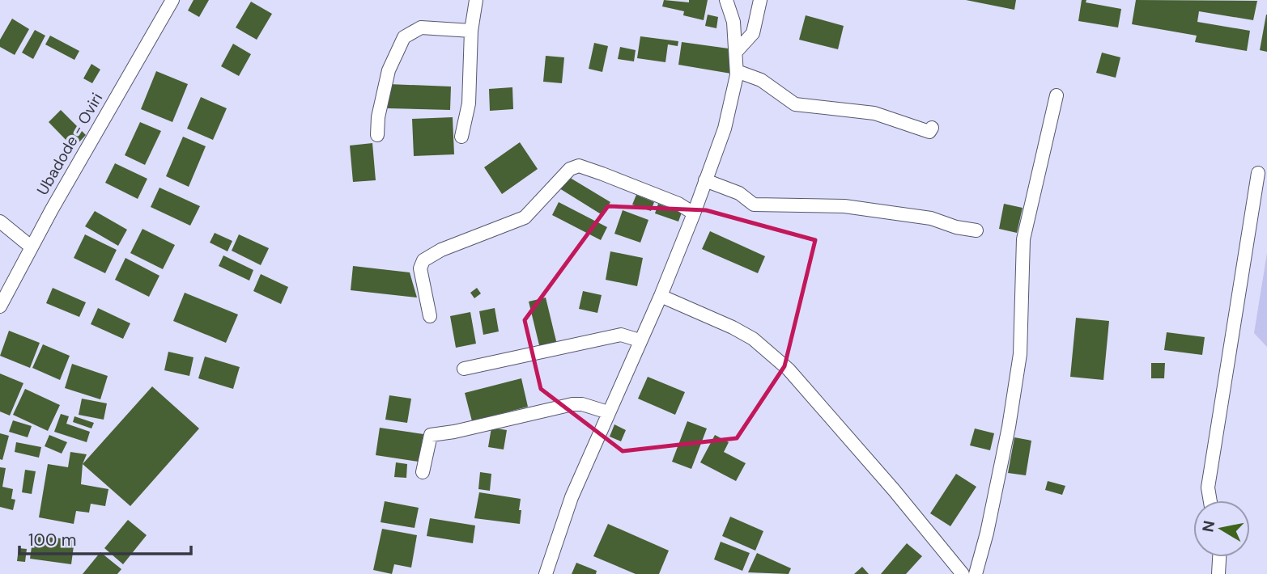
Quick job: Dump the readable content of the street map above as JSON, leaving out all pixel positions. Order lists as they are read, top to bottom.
{
  "streets": {
    "street": ["Ubadode - Oviri"]
  },
  "scale_bar": "100 m",
  "north": "left"
}
